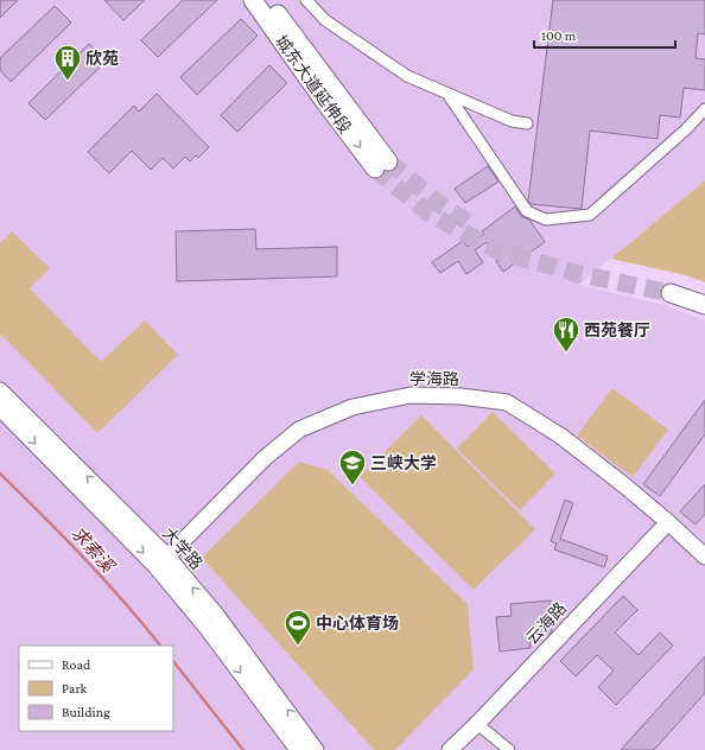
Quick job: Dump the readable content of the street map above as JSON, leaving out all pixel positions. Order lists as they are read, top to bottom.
{
  "streets": {
    "main road": ["城东大道延伸段"],
    "street": ["学海路", "大学路", "云海路"]
  },
  "crossings": [
    ["学海路", "大学路"],
    ["学海路", "云海路"]
  ],
  "water": ["求索溪"],
  "places": {
    "building": ["欣苑"],
    "restaurant": ["西苑餐厅"],
    "school or university": ["三峡大学"],
    "sports": ["中心体育场"]
  },
  "legend": ["Road", "Park", "Building"],
  "scale_bar": "100 m"
}
